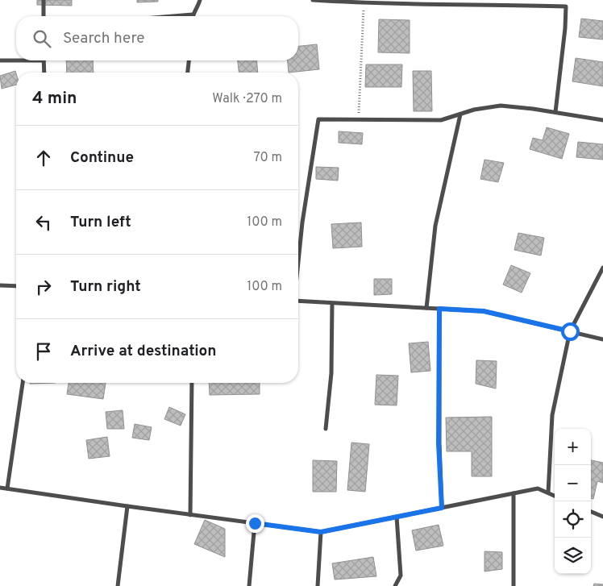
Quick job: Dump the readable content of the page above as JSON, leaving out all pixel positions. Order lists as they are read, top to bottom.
{
  "page": {
    "search": "Search here",
    "heading": ["4 min", "Walk · 270 m"],
    "list": [
      ["Continue", "70 m"],
      ["Turn left", "100 m"],
      ["Turn right", "100 m"],
      "Arrive at destination"
    ],
    "map_buttons": ["+", "−"]
  }
}
